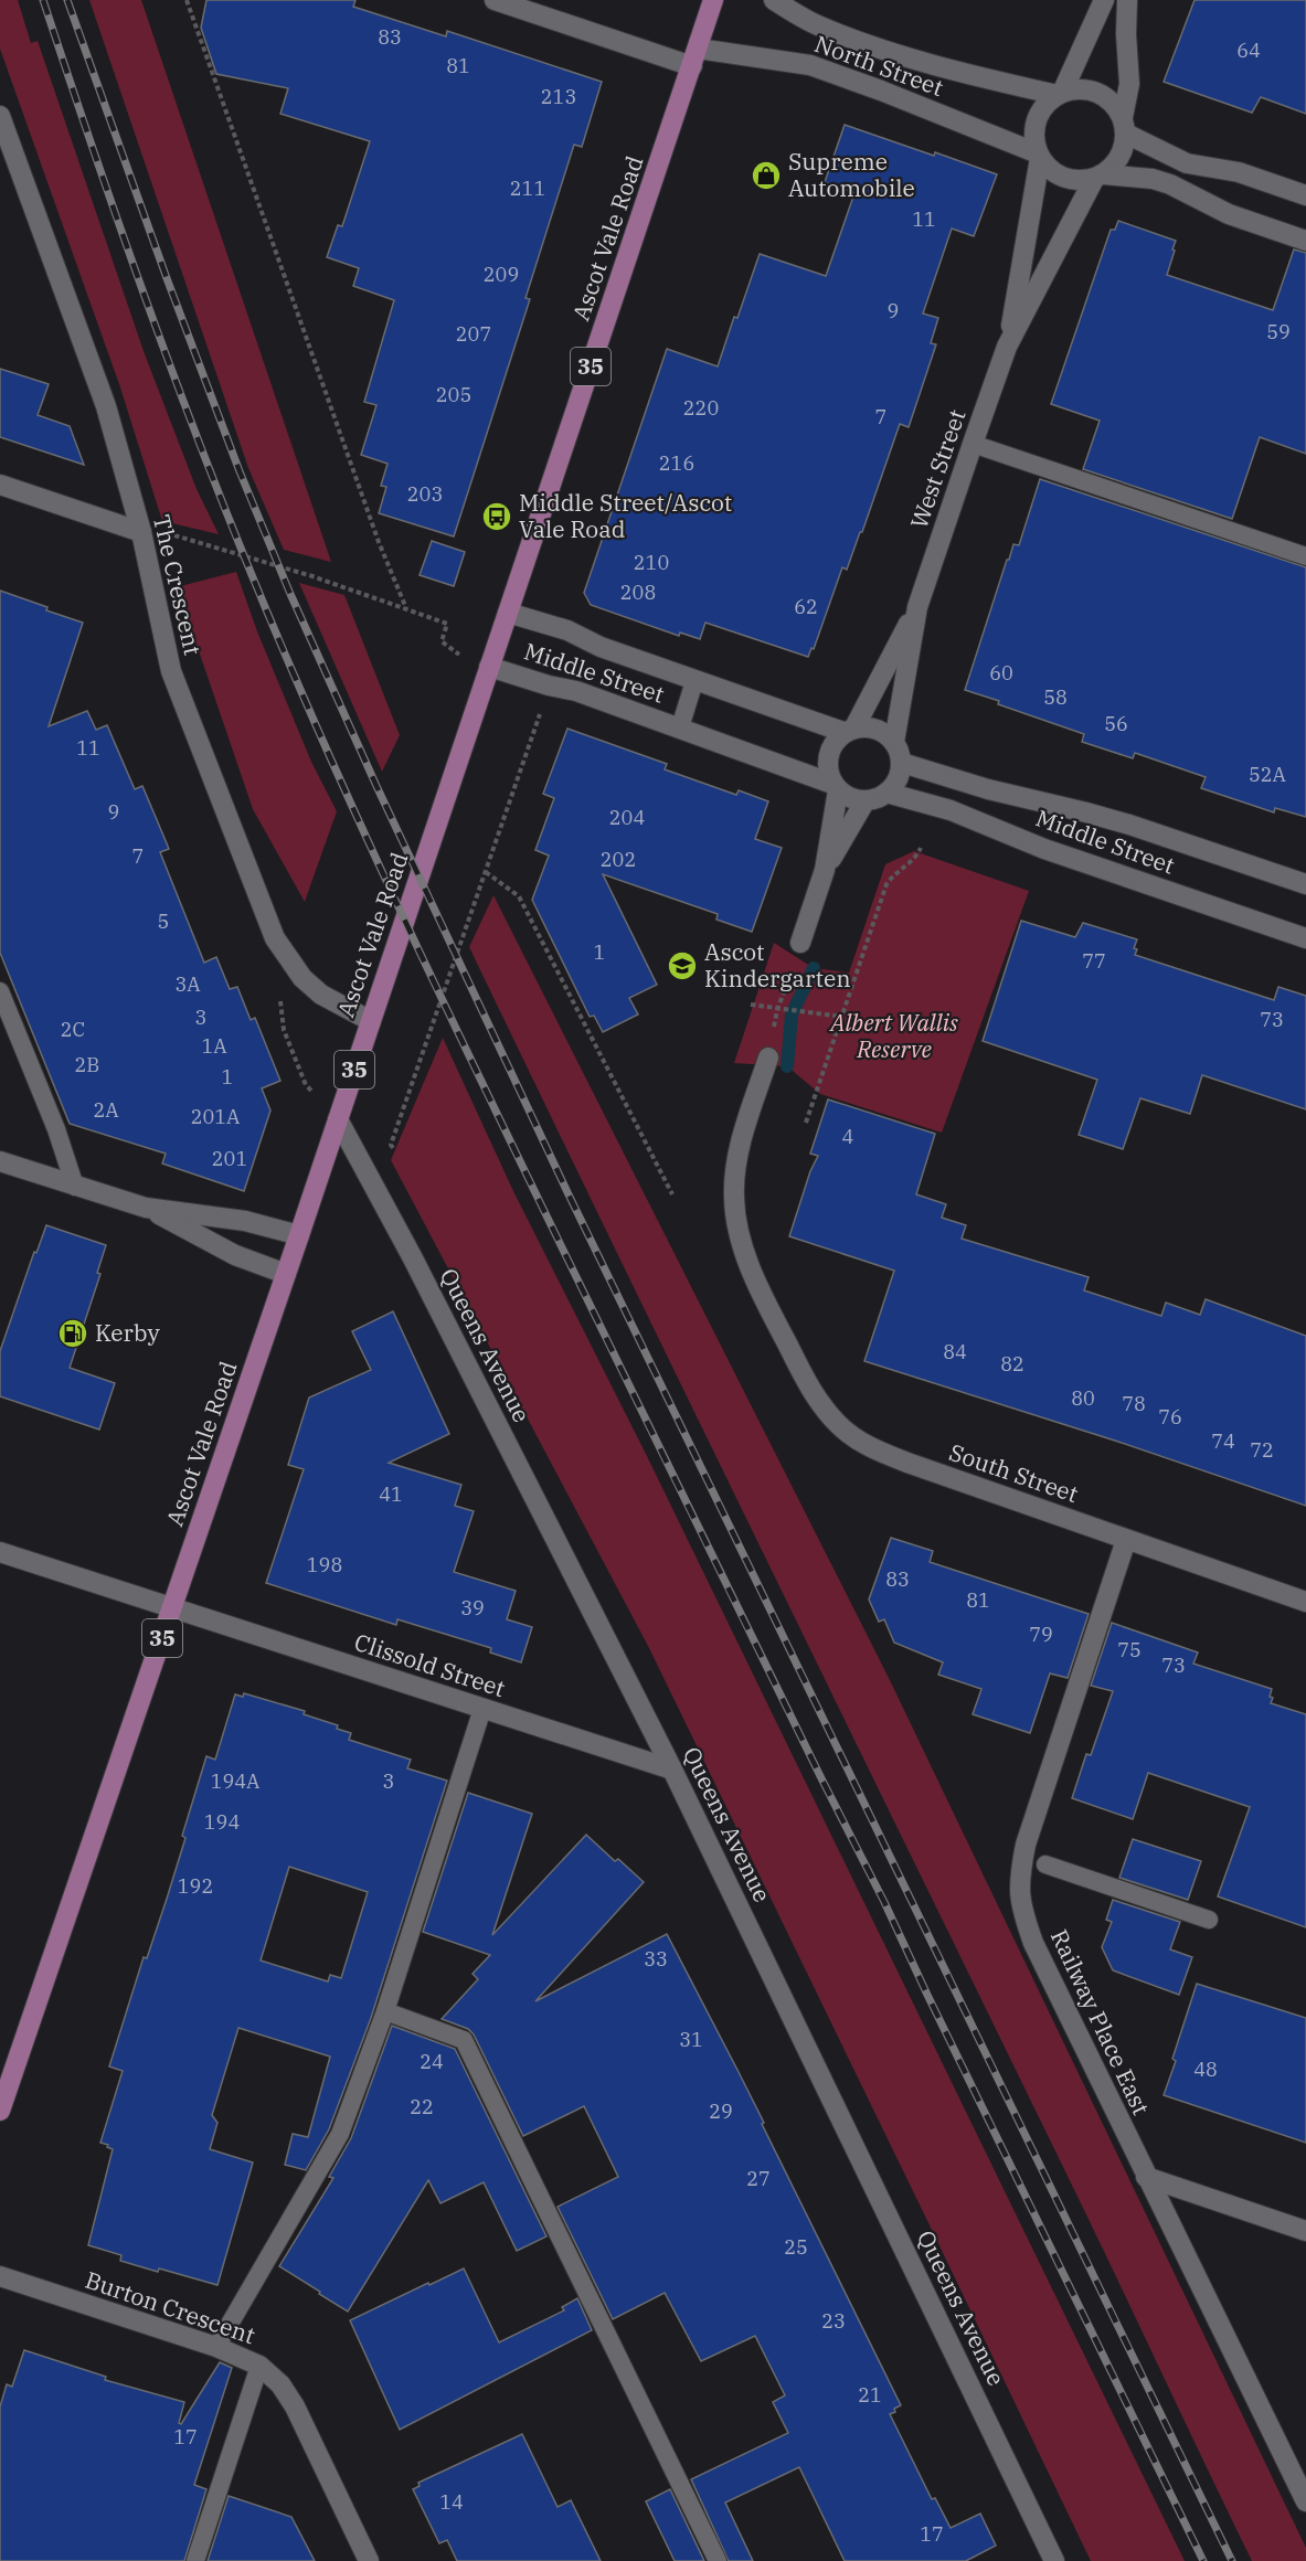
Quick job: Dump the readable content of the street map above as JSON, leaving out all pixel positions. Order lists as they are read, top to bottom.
{
  "streets": {
    "main road": ["Ascot Vale Road", "35"],
    "street": [
      "North Street",
      "West Street",
      "The Crescent",
      "Middle Street",
      "Queens Avenue",
      "South Street",
      "Clissold Street",
      "Railway Place East",
      "Burton Crescent"
    ]
  },
  "crossings": [
    ["North Street", "Ascot Vale Road"],
    ["North Street", "West Street"],
    ["Ascot Vale Road", "The Crescent"],
    ["Ascot Vale Road", "Middle Street"],
    ["Ascot Vale Road", "Queens Avenue"],
    ["Ascot Vale Road", "Clissold Street"],
    ["West Street", "Middle Street"],
    ["Queens Avenue", "Clissold Street"],
    ["South Street", "Railway Place East"]
  ],
  "parks": ["Albert Wallis Reserve"],
  "places": {
    "shop": ["Supreme Automobile"],
    "bus stop": ["Middle Street/Ascot Vale Road"],
    "school or university": ["Ascot Kindergarten"],
    "fuel station": ["Kerby"]
  },
  "house_numbers": [
    "83",
    "64",
    "81",
    "213",
    "211",
    "11",
    "209",
    "9",
    "59",
    "207",
    "205",
    "220",
    "7",
    "216",
    "203",
    "210",
    "208",
    "62",
    "60",
    "58",
    "56",
    "11",
    "52A",
    "9",
    "204",
    "7",
    "202",
    "5",
    "1",
    "77",
    "3A",
    "3",
    "73",
    "2C",
    "1A",
    "2B",
    "1",
    "2A",
    "201A",
    "4",
    "201",
    "84",
    "82",
    "80",
    "78",
    "76",
    "74",
    "72",
    "41",
    "198",
    "83",
    "81",
    "39",
    "79",
    "75",
    "73",
    "194A",
    "3",
    "194",
    "192",
    "33",
    "31",
    "24",
    "48",
    "22",
    "29",
    "27",
    "25",
    "23",
    "21",
    "17",
    "14",
    "17"
  ]
}
